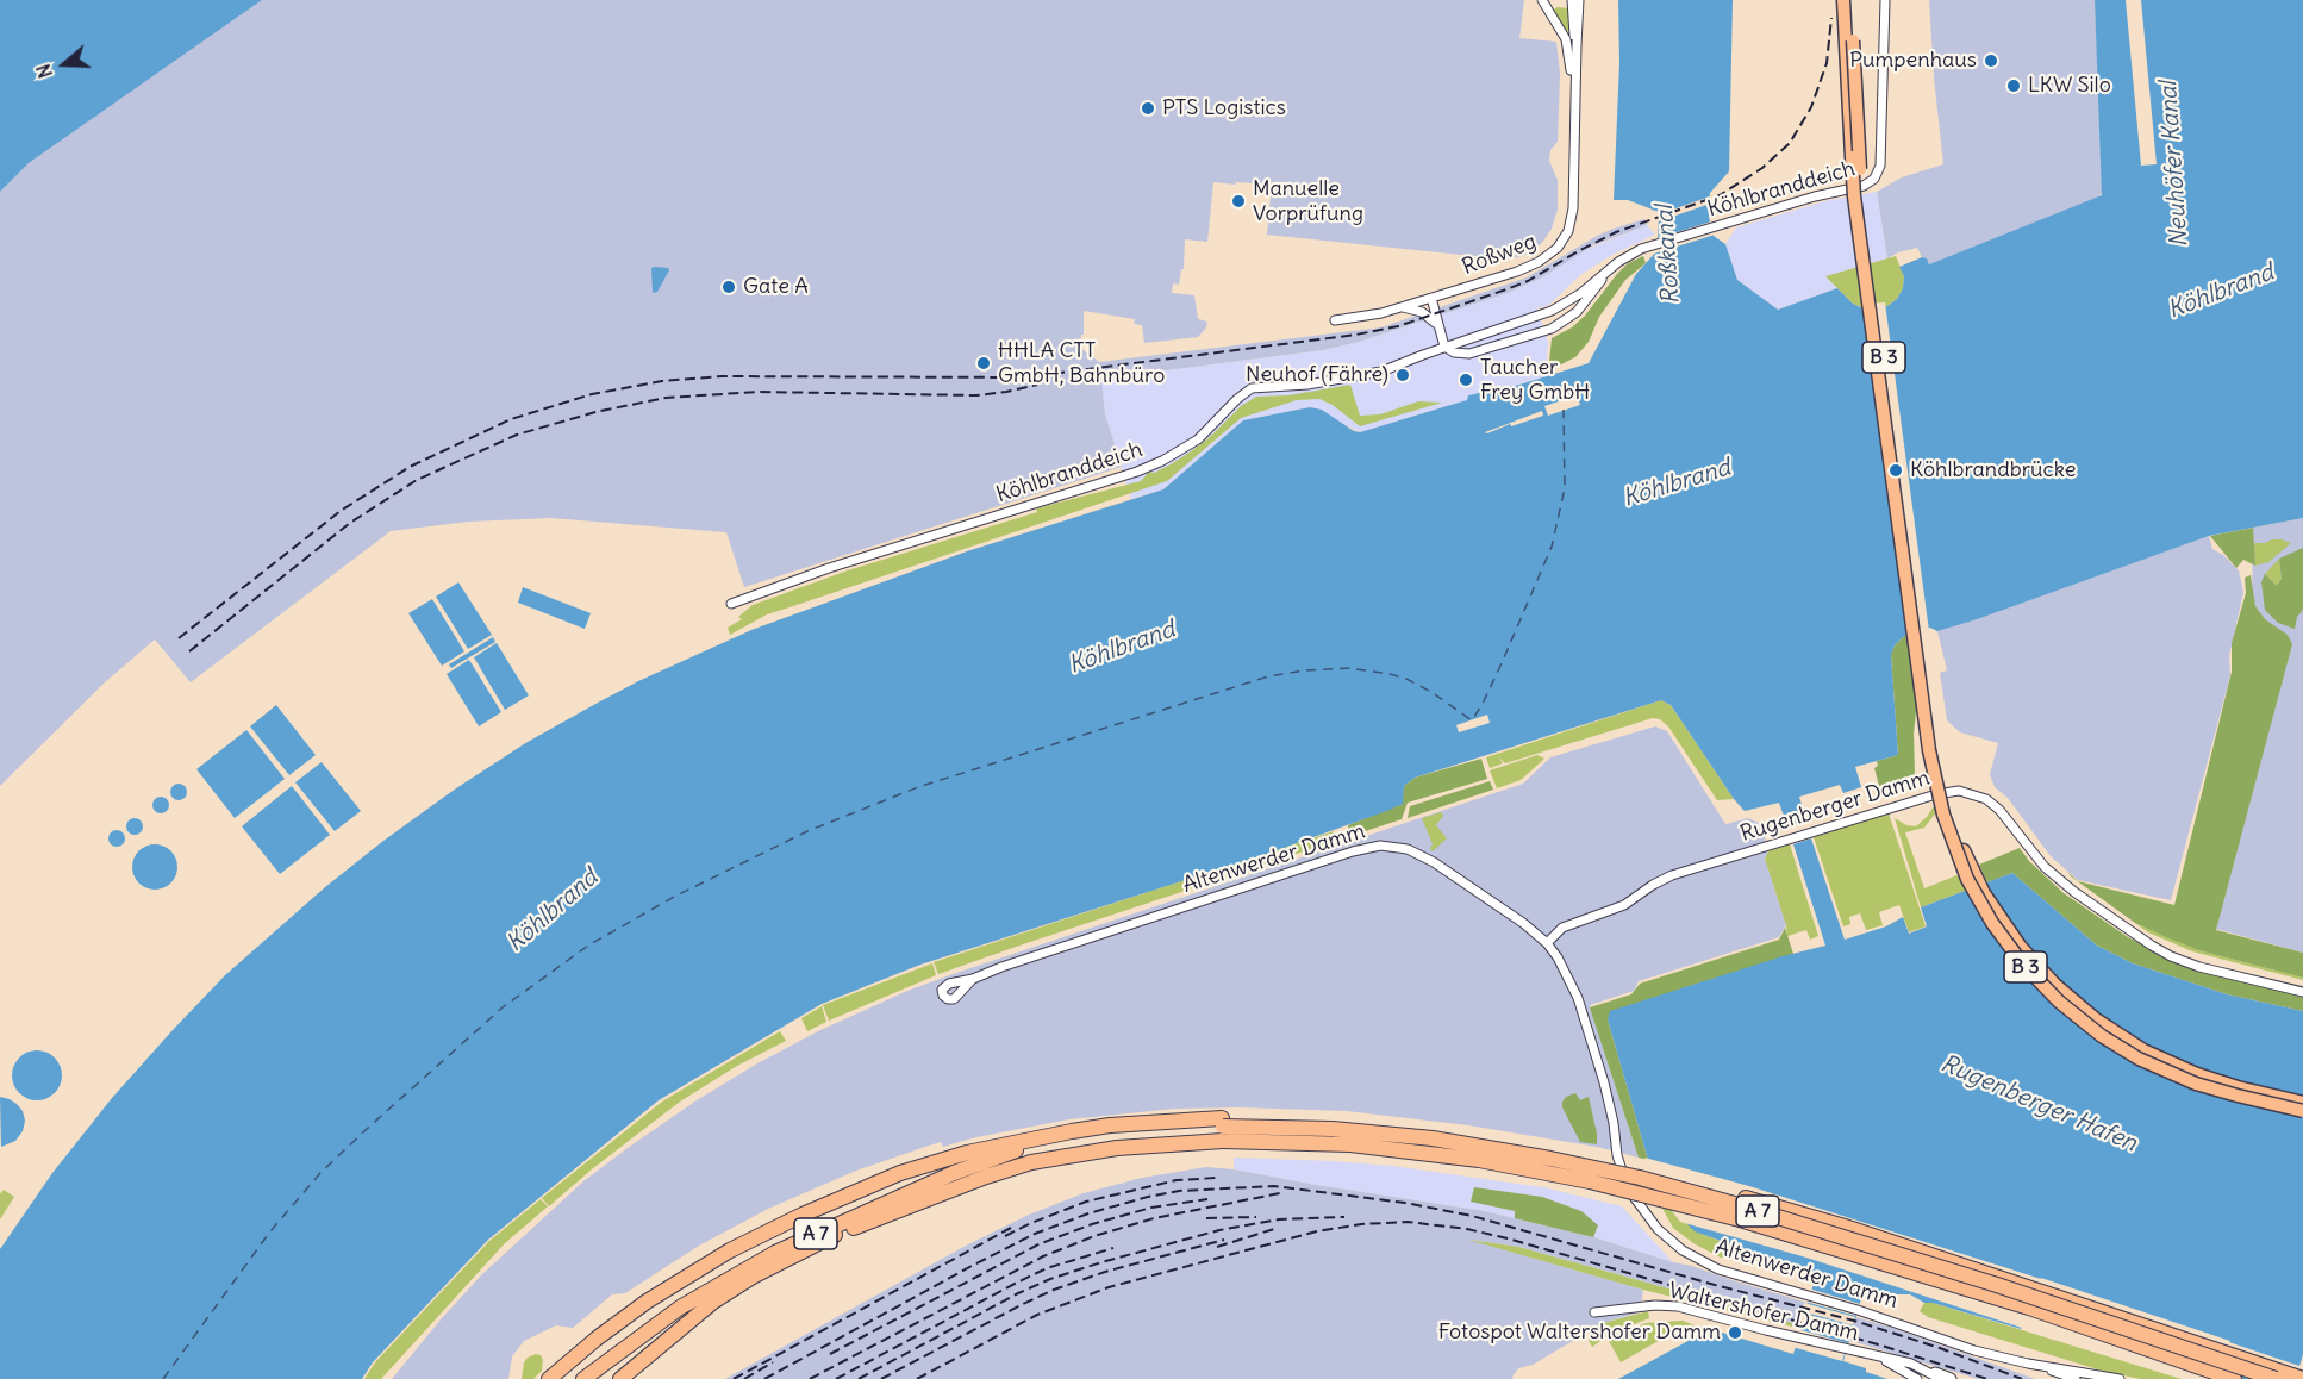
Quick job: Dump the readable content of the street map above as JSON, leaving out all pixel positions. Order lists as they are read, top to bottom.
{
  "streets": {
    "highway": ["A 7"],
    "main road": ["B 3"],
    "street": [
      "Köhlbranddeich",
      "Roßweg",
      "Rugenberger Damm",
      "Altenwerder Damm",
      "Waltershofer Damm"
    ]
  },
  "crossings": [
    ["Rugenberger Damm", "Altenwerder Damm"]
  ],
  "water": [
    "Neuhöfer Kanal",
    "Roßkanal",
    "Köhlbrand",
    "Rugenberger Hafen"
  ],
  "places": [
    "Pumpenhaus",
    "LKW Silo",
    "PTS Logistics",
    "Manuelle Vorprüfung",
    "Gate A",
    "HHLA CTT GmbH, Bahnbüro",
    "Neuhof (Fähre)",
    "Taucher Frey GmbH",
    "Köhlbrandbrücke",
    "Fotospot Waltershofer Damm"
  ],
  "north": "left"
}
